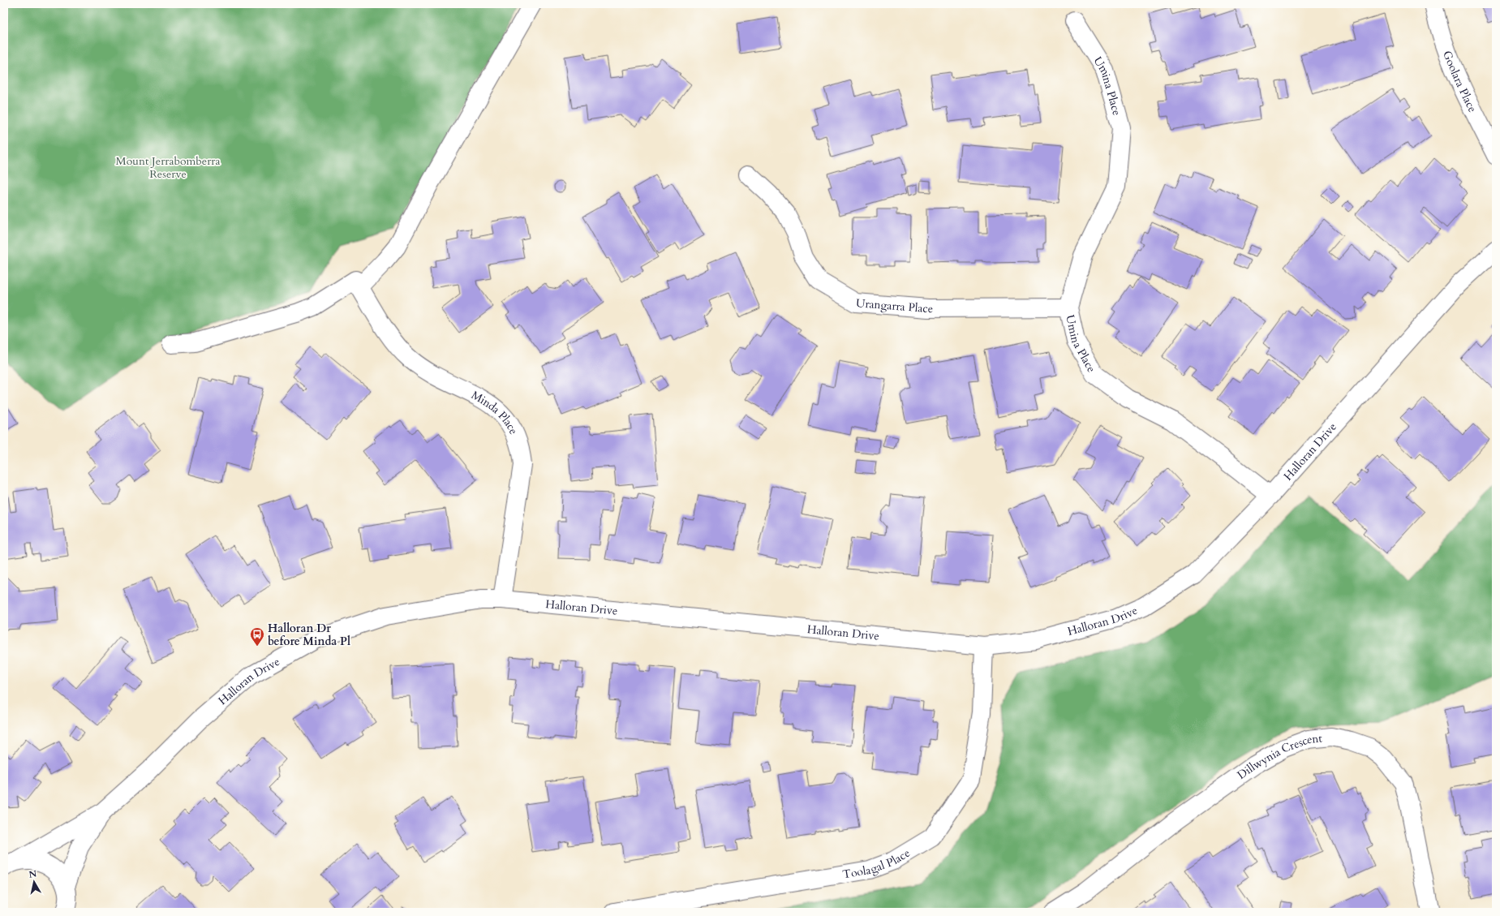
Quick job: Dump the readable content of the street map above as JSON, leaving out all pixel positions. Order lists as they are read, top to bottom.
{
  "streets": {
    "street": [
      "Goolara Place",
      "Umina Place",
      "Urangarra Place",
      "Minda Place",
      "Halloran Drive",
      "Dillwynia Crescent",
      "Toolagal Place"
    ]
  },
  "crossings": [
    ["Umina Place", "Urangarra Place"],
    ["Umina Place", "Halloran Drive"],
    ["Minda Place", "Halloran Drive"],
    ["Halloran Drive", "Toolagal Place"]
  ],
  "parks": ["Mount Jerrabomberra Reserve"],
  "places": {
    "bus stop": ["Halloran Dr before Minda Pl"]
  },
  "north": "top"
}
